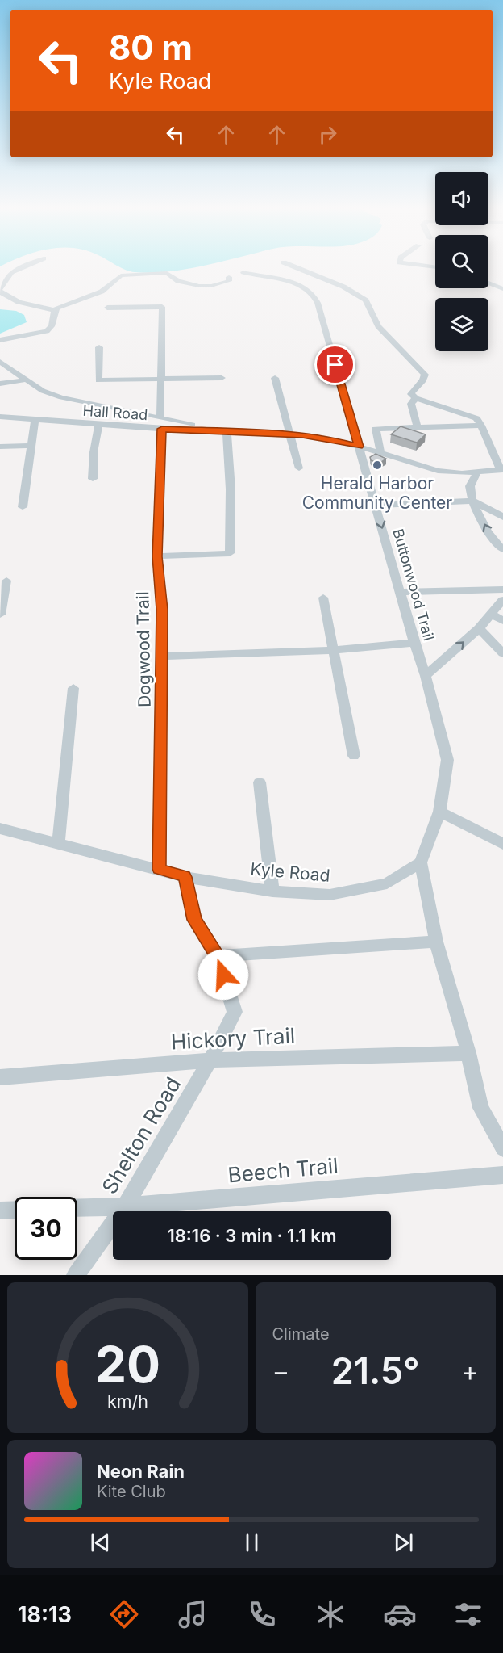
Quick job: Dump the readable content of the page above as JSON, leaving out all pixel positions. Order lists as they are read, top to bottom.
{
  "streets": {
    "street": [
      "Hall Road",
      "Buttonwood Trail",
      "Dogwood Trail",
      "Kyle Road",
      "Hickory Trail",
      "Shelton Road",
      "Beech Trail"
    ]
  },
  "crossings": [
    ["Hall Road", "Buttonwood Trail"],
    ["Hall Road", "Dogwood Trail"],
    ["Dogwood Trail", "Kyle Road"],
    ["Kyle Road", "Shelton Road"],
    ["Hickory Trail", "Shelton Road"],
    ["Shelton Road", "Beech Trail"]
  ],
  "places": ["Herald Harbor Community Center"],
  "page": {
    "turn": ["80 m", "Kyle Road"],
    "limit": "30",
    "trip": "18:16 · 3 min · 1.1 km",
    "tile": "Climate",
    "heat": ["−", "21.5°", "+"],
    "song": ["Neon Rain", "Kite Club"],
    "tabs": "18:13",
    "gauge": ["20", "km/h"]
  }
}
